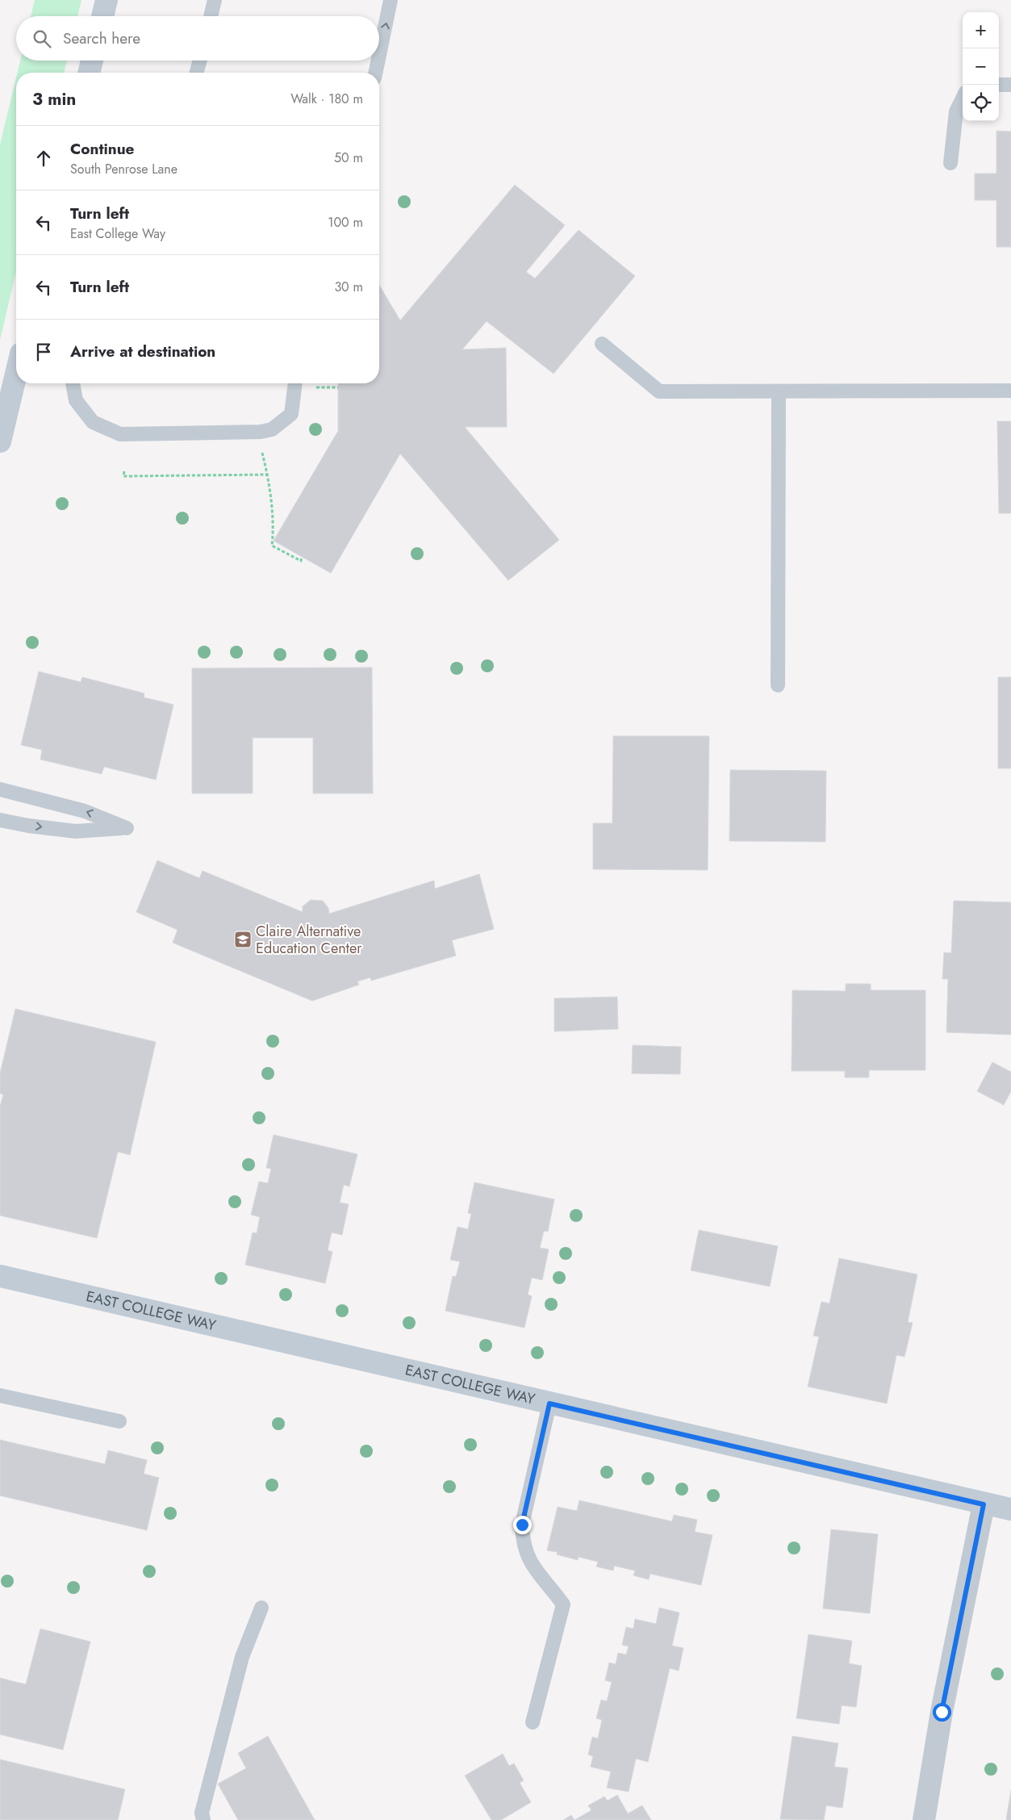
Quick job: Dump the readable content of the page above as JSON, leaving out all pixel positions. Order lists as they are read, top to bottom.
{
  "streets": {
    "street": ["EAST COLLEGE WAY"]
  },
  "places": {
    "school or university": ["Claire Alternative Education Center"]
  },
  "page": {
    "map_buttons": ["+", "−"],
    "search": "Search here",
    "heading": ["3 min", "Walk · 180 m"],
    "list": [
      ["Continue", "South Penrose Lane", "50 m"],
      ["Turn left", "East College Way", "100 m"],
      ["Turn left", "30 m"],
      "Arrive at destination"
    ]
  }
}
